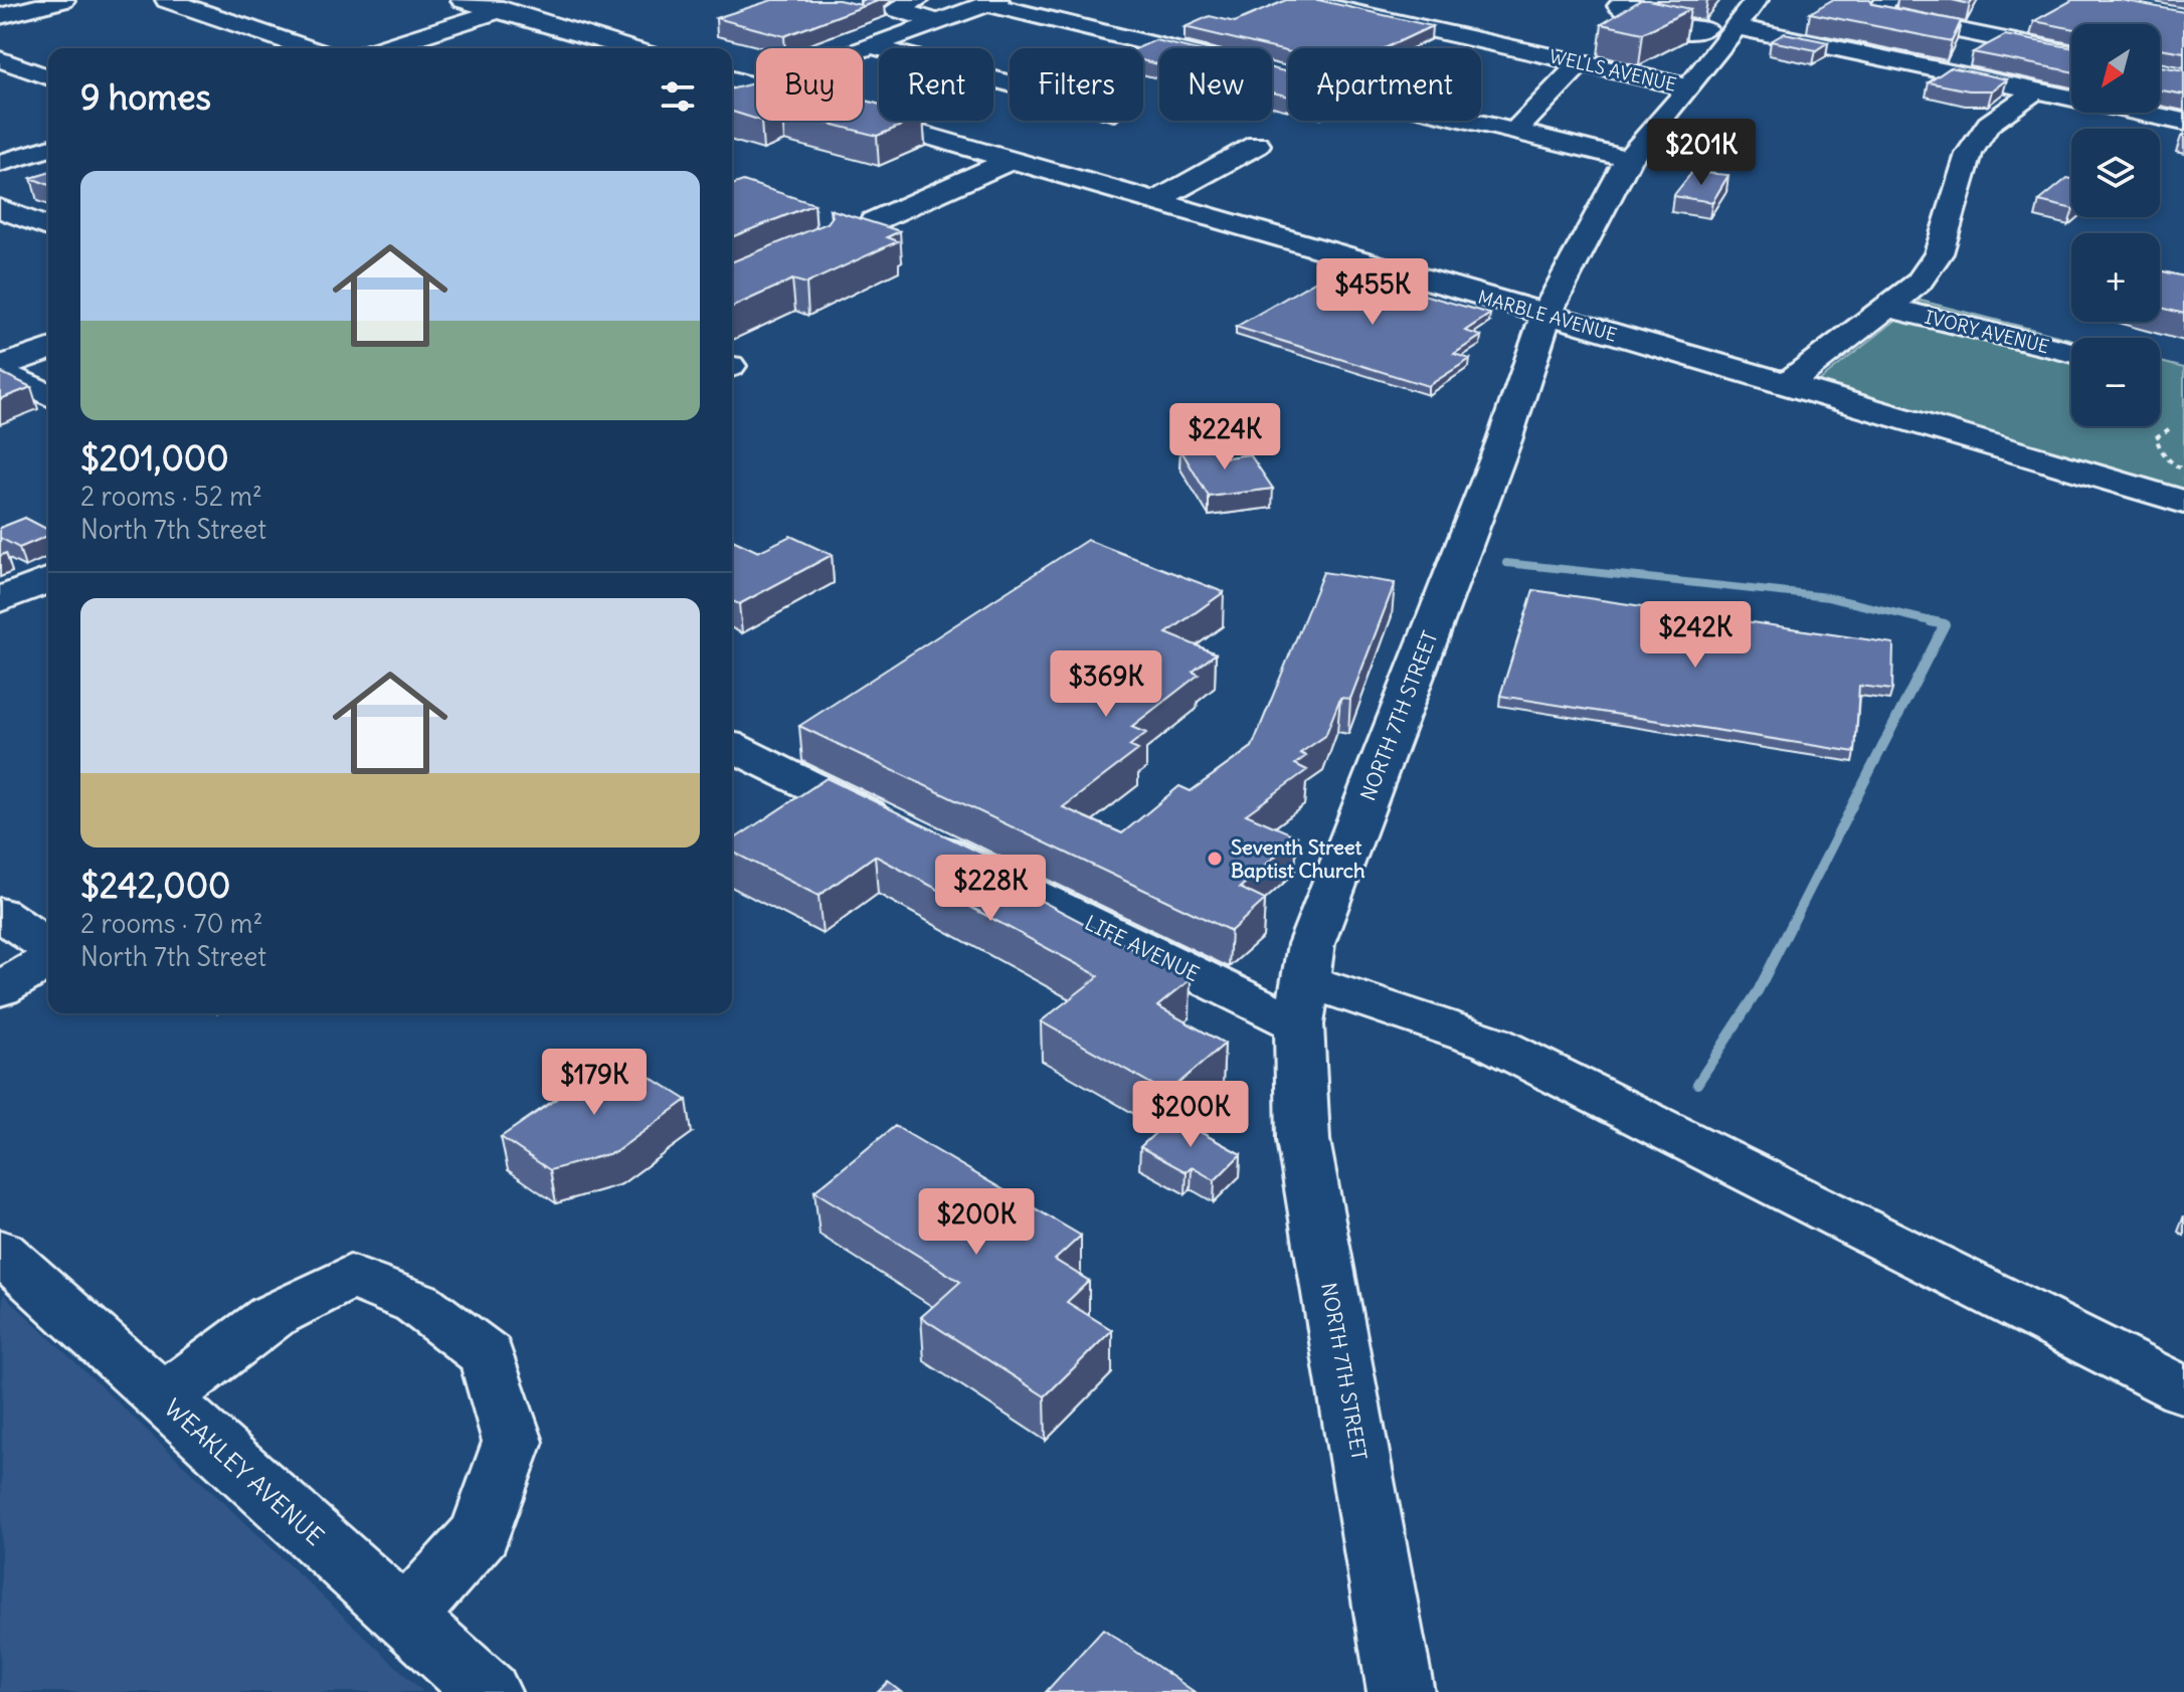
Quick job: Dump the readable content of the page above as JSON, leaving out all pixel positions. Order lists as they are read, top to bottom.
{
  "streets": {
    "street": [
      "WELLS AVENUE",
      "MARBLE AVENUE",
      "IVORY AVENUE",
      "NORTH 7TH STREET",
      "LIFE AVENUE",
      "WEAKLEY AVENUE"
    ]
  },
  "crossings": [
    ["WELLS AVENUE", "NORTH 7TH STREET"],
    ["MARBLE AVENUE", "NORTH 7TH STREET"],
    ["NORTH 7TH STREET", "LIFE AVENUE"]
  ],
  "places": ["Seventh Street Baptist Church"],
  "north": "bottom left",
  "page": {
    "map_buttons": ["+", "−"],
    "chip": [
      "Buy",
      "Rent",
      "Filters",
      "New",
      "Apartment"
    ],
    "heading": "9 homes",
    "price": [
      "$201K",
      "$455K",
      "$224K",
      "$242K",
      "$369K",
      "$228K",
      "$179K",
      "$200K",
      "$200K"
    ],
    "list": [
      {
        "name": "$201,000",
        "note": "2 rooms · 52 m² · North 7th Street"
      },
      {
        "name": "$242,000",
        "note": "2 rooms · 70 m² · North 7th Street"
      }
    ]
  }
}
